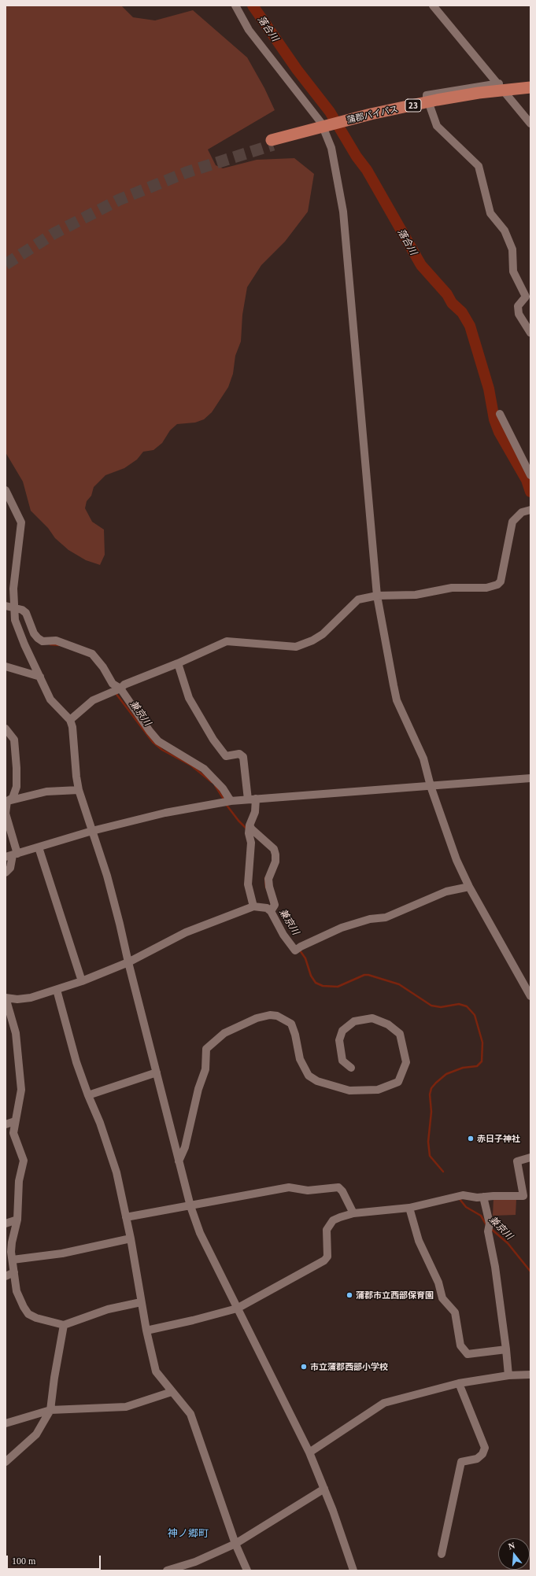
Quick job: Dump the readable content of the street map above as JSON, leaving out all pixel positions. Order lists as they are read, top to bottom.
{
  "streets": {
    "highway": ["23", "蒲郡バイパス"]
  },
  "districts": ["神ノ郷町"],
  "water": ["落合川", "兼京川"],
  "places": ["赤日子神社", "蒲郡市立西部保育園", "市立蒲郡西部小学校"],
  "scale_bar": "100 m",
  "north": "top"
}
